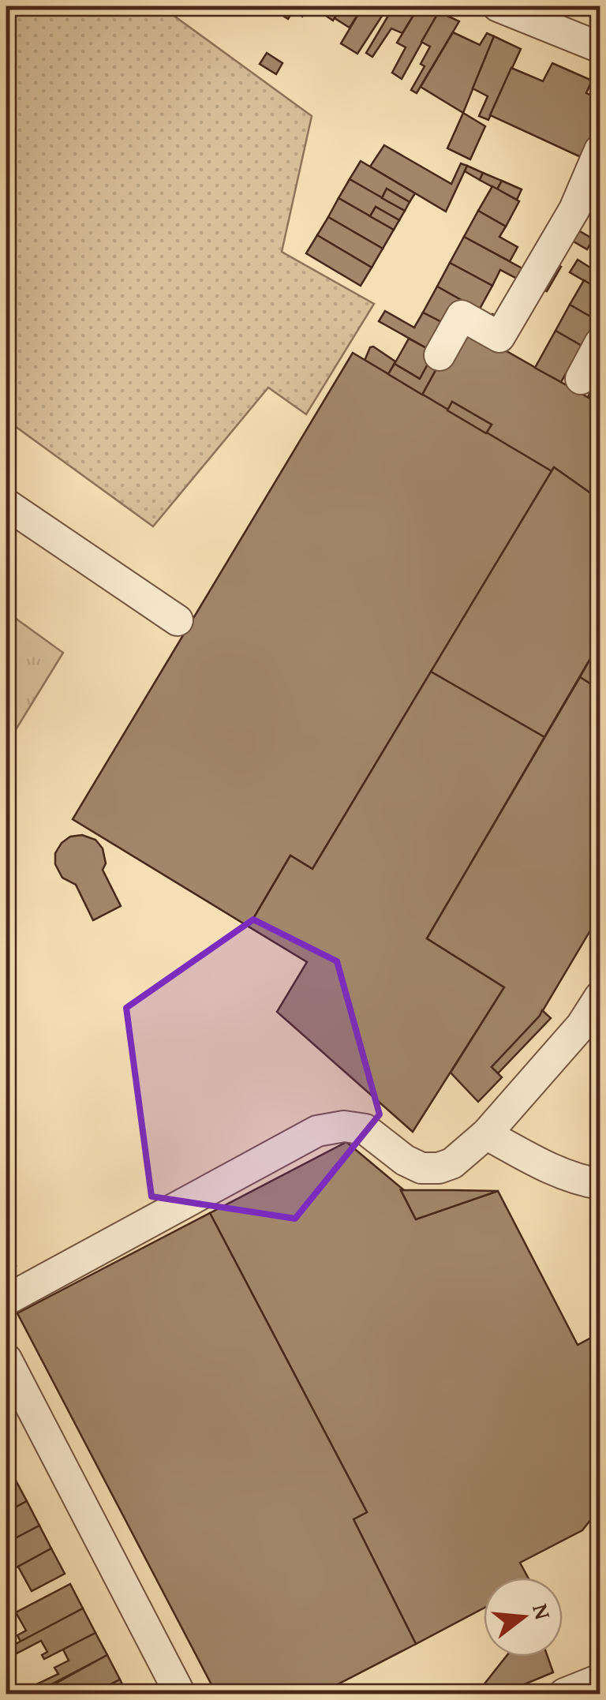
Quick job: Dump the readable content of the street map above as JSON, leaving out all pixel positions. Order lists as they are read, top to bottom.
{
  "north": "right"
}
